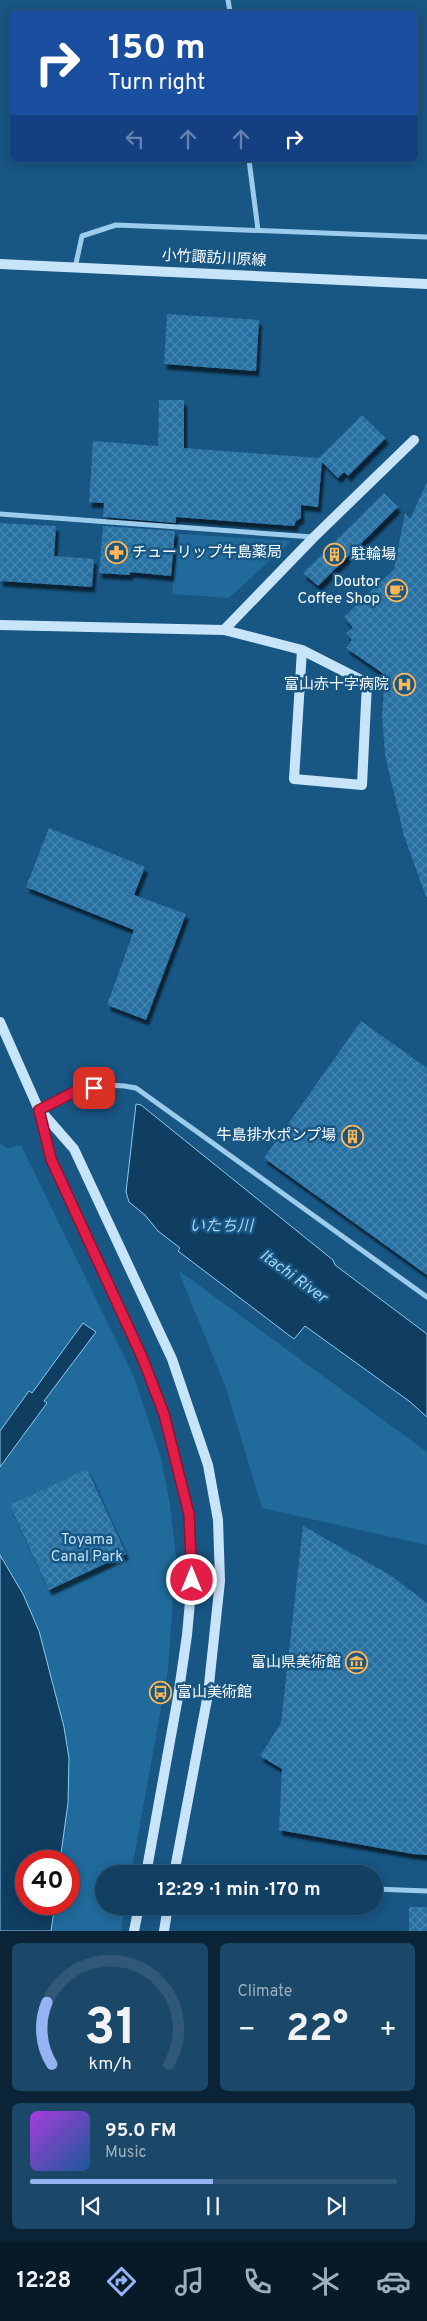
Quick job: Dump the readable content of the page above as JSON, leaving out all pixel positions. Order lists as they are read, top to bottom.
{
  "streets": {
    "street": ["小竹諏訪川原線"]
  },
  "water": ["いたち川", "Itachi River"],
  "parks": ["Toyama Canal Park"],
  "places": {
    "pharmacy": ["チューリップ牛島薬局"],
    "building": ["駐輪場", "牛島排水ポンプ場"],
    "cafe": ["Doutor Coffee Shop"],
    "hospital": ["富山赤十字病院"],
    "museum": ["富山県美術館"],
    "bus stop": ["富山美術館"]
  },
  "page": {
    "turn": ["150 m", "Turn right"],
    "limit": "40",
    "trip": "12:29 · 1 min · 170 m",
    "tile": "Climate",
    "heat": ["−", "22°", "+"],
    "song": ["95.0 FM", "Music"],
    "tabs": "12:28",
    "gauge": ["31", "km/h"]
  }
}
